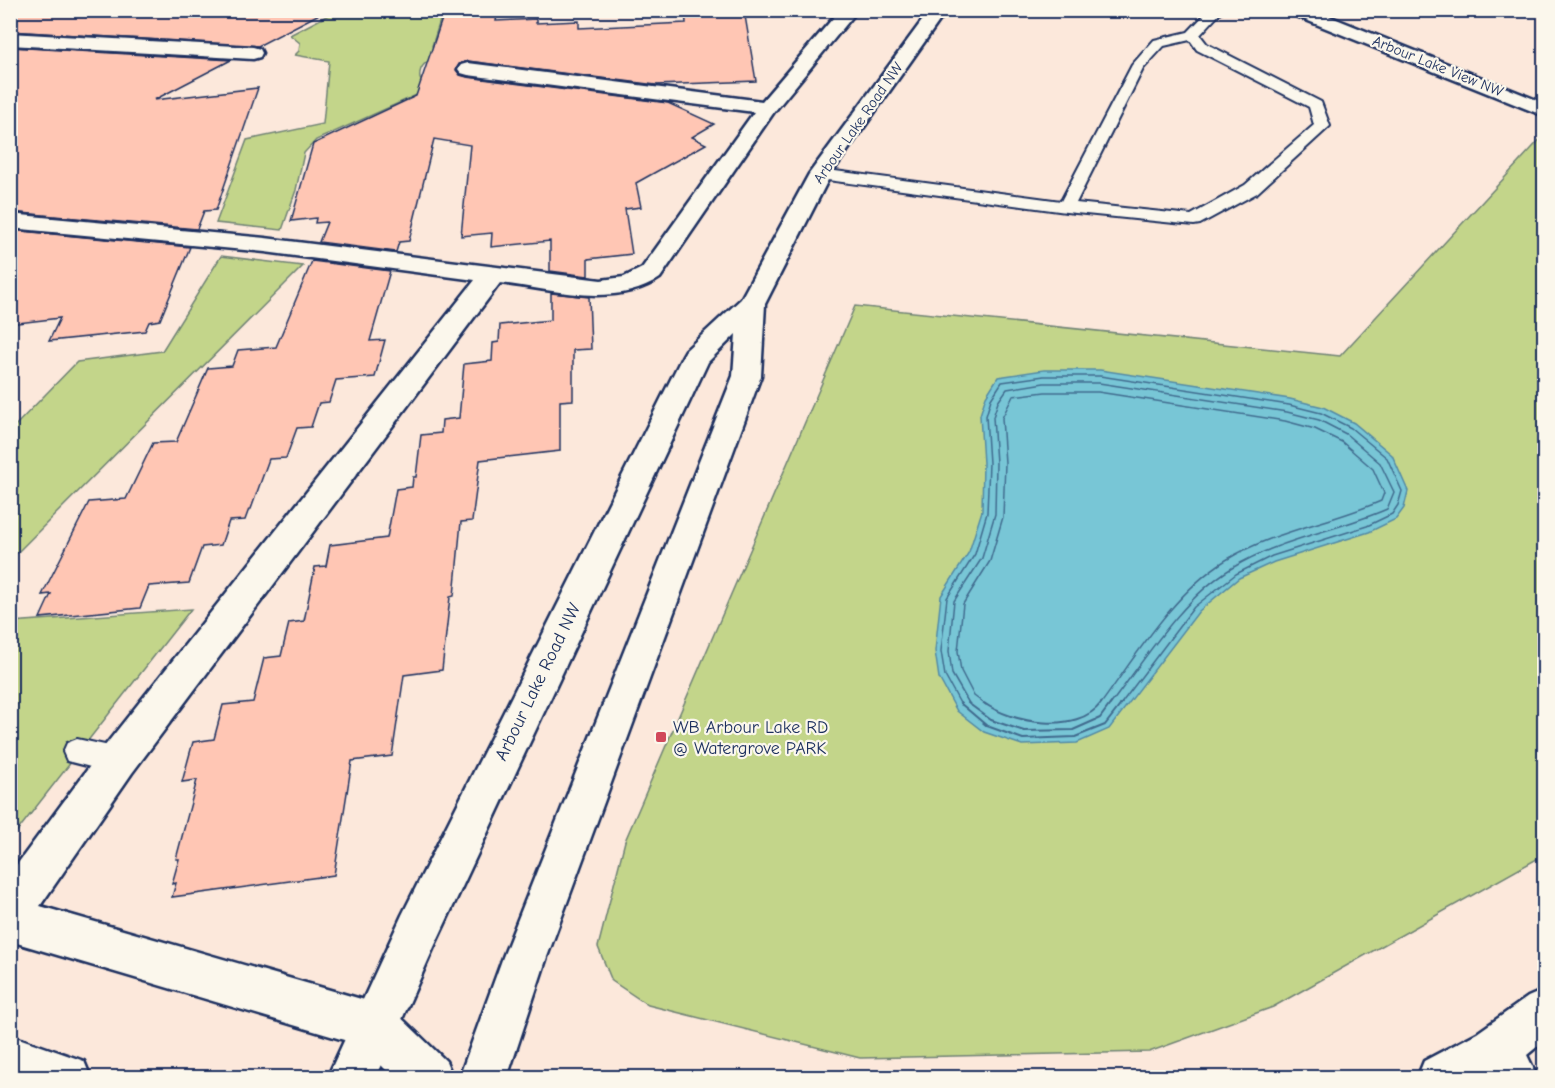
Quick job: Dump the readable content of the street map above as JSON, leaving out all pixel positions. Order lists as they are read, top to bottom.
{
  "streets": {
    "street": ["Arbour Lake View NW", "Arbour Lake Road NW"]
  },
  "places": {
    "transit": ["WB Arbour Lake RD @ Watergrove PARK"]
  }
}
